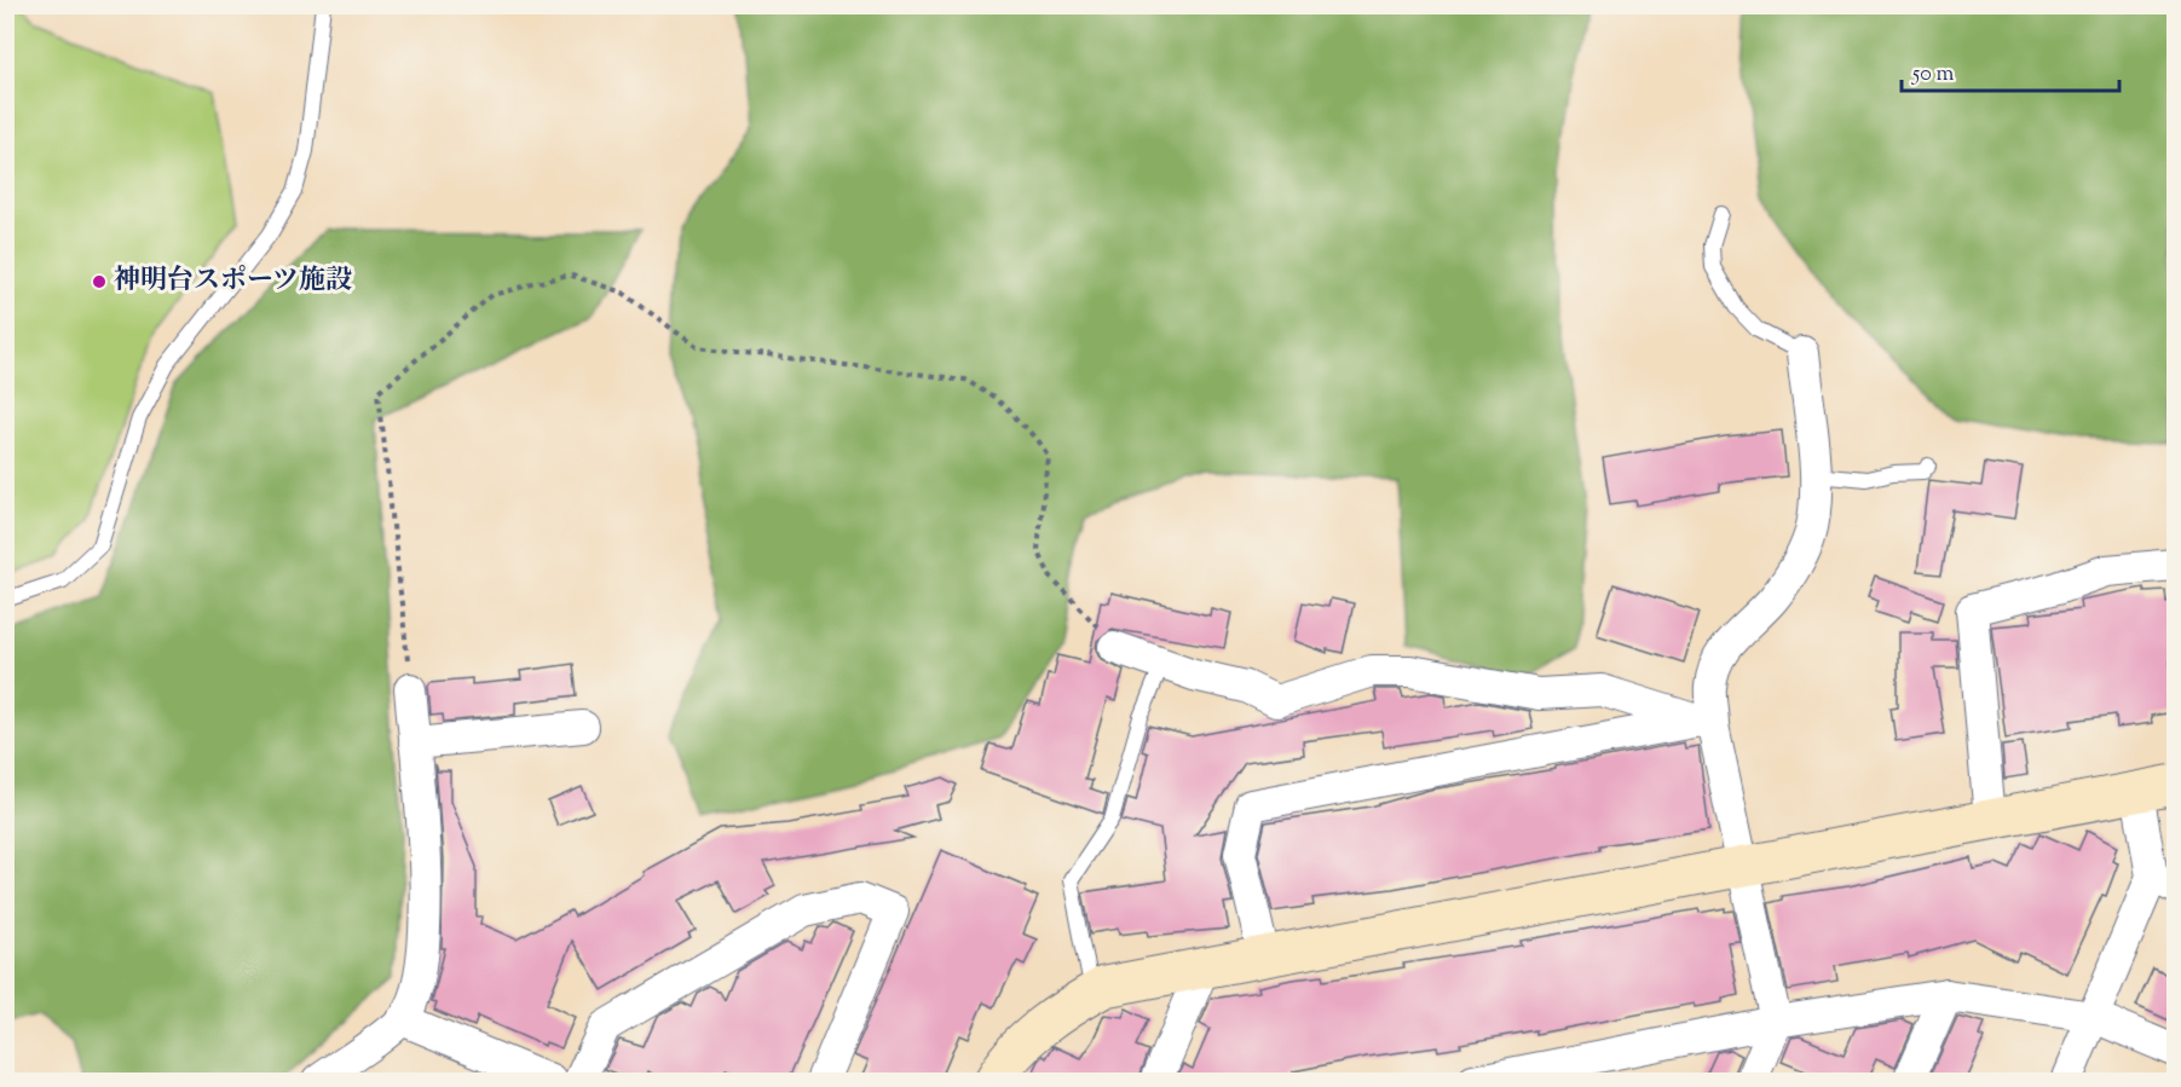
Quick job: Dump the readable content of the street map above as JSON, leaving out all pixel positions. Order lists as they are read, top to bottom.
{
  "places": ["神明台スポーツ施設"],
  "scale_bar": "50 m"
}
